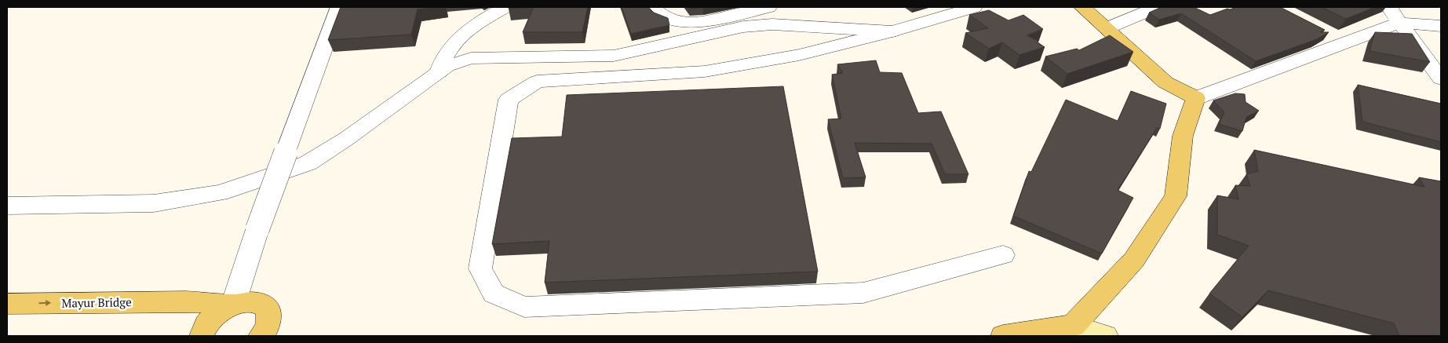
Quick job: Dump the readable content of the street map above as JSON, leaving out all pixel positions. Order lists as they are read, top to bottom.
{
  "streets": {
    "main road": ["Mayur Bridge"]
  },
  "one_way": ["Mayur Bridge"]
}
